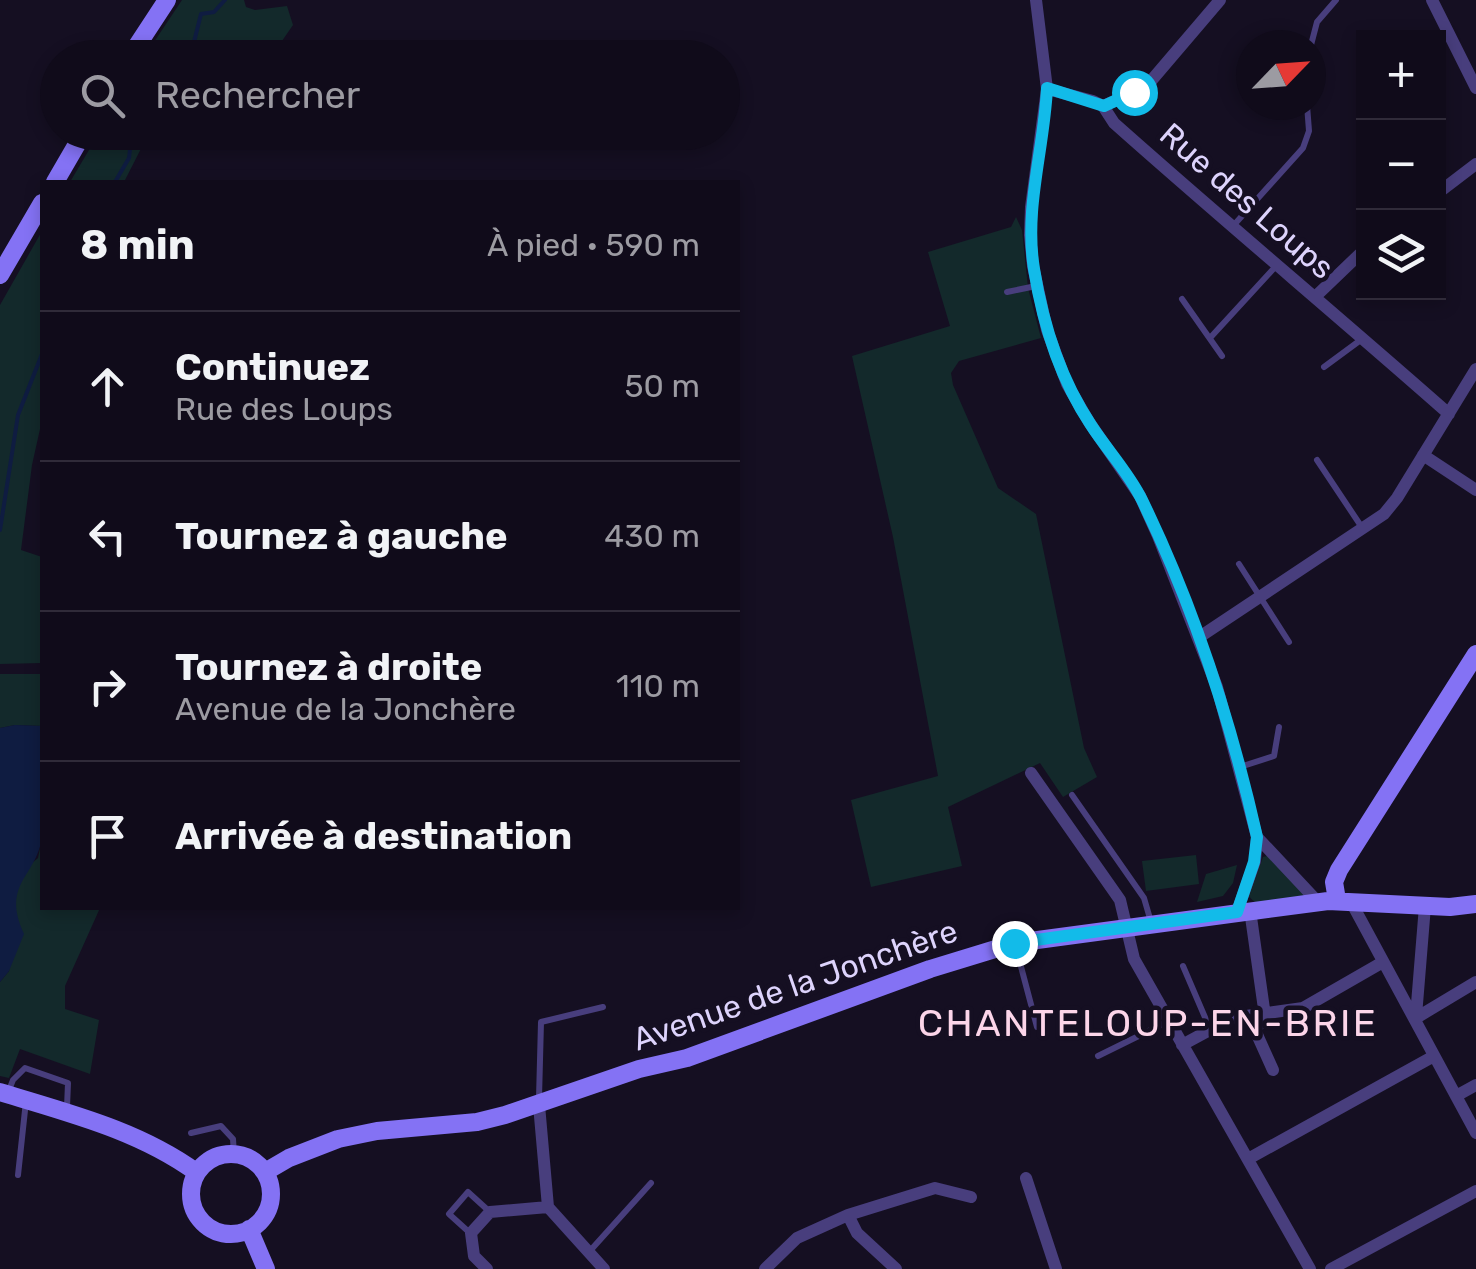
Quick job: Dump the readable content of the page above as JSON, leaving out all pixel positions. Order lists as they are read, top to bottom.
{
  "streets": {
    "main road": ["Avenue de la Jonchère"],
    "street": ["Rue des Loups"]
  },
  "districts": ["CHANTELOUP-EN-BRIE"],
  "north": "top right",
  "page": {
    "map_buttons": ["+", "−"],
    "search": "Rechercher",
    "heading": ["8 min", "À pied · 590 m"],
    "list": [
      ["Continuez", "Rue des Loups", "50 m"],
      ["Tournez à gauche", "430 m"],
      ["Tournez à droite", "Avenue de la Jonchère", "110 m"],
      "Arrivée à destination"
    ]
  }
}
